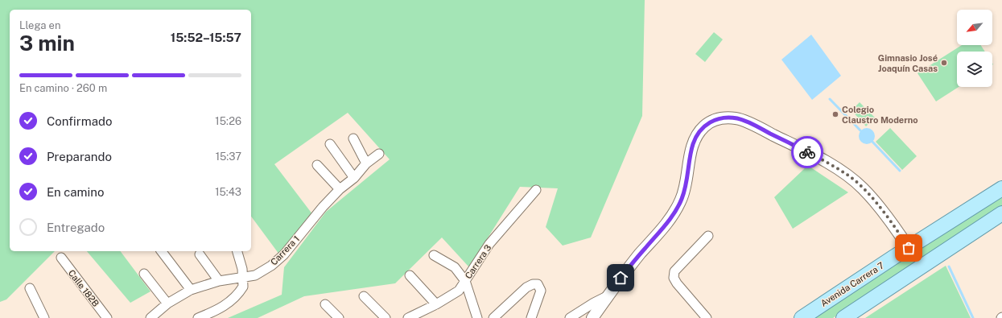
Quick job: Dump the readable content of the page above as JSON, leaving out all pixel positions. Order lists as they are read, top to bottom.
{
  "streets": {
    "main road": ["Avenida Carrera 7"],
    "street": ["Carrera 1", "Carrera 3", "Calle 182B"]
  },
  "places": ["Gimnasio José Joaquín Casas", "Colegio Claustro Moderno"],
  "north": "bottom left",
  "page": {
    "heading": ["3 min", "Llega en", "15:52–15:57"],
    "bar": "En camino · 260 m",
    "list": [
      ["Confirmado", "15:26"],
      ["Preparando", "15:37"],
      ["En camino", "15:43"],
      "Entregado"
    ]
  }
}
